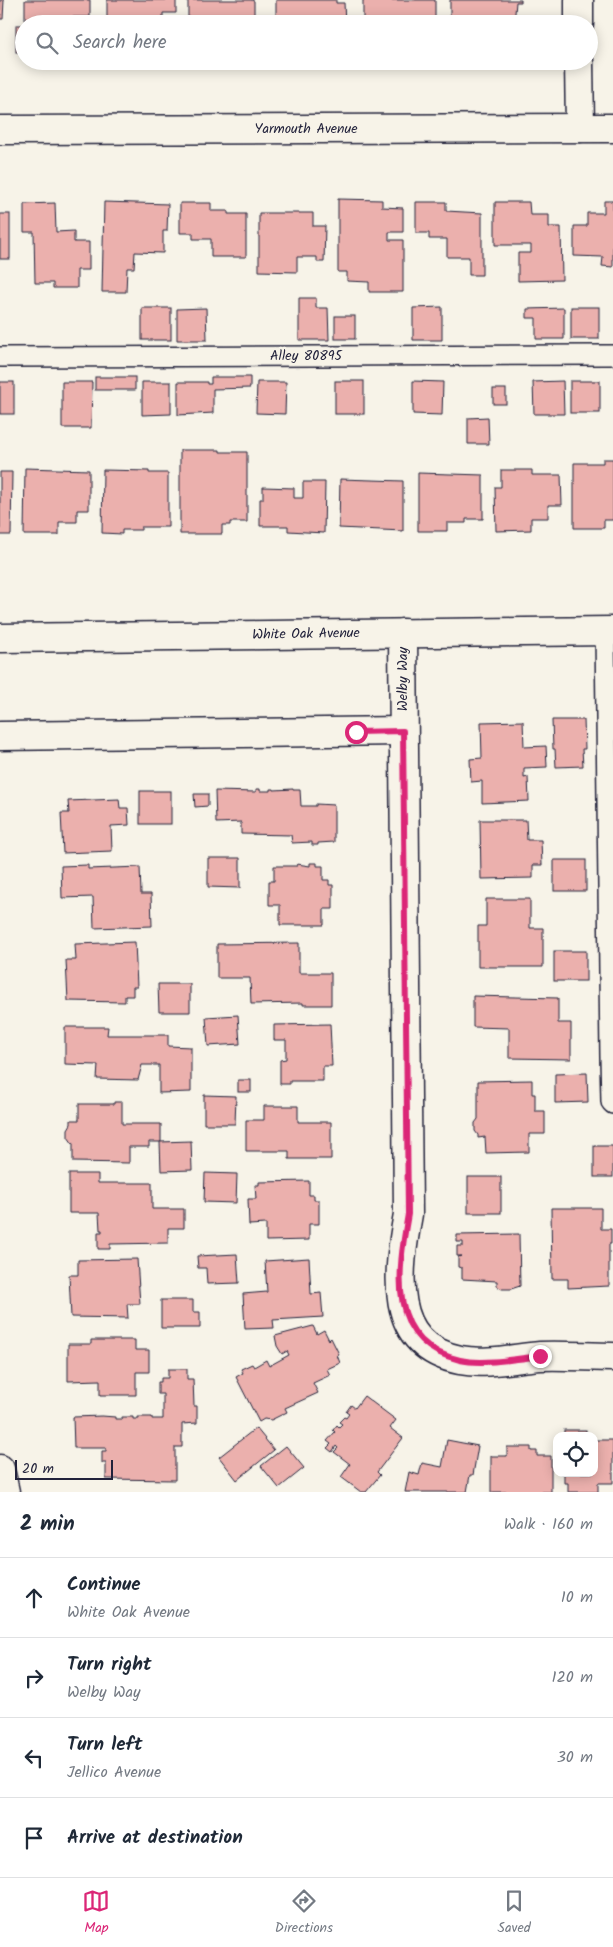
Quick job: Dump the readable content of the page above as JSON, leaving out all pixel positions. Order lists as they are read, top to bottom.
{
  "streets": {
    "street": ["Yarmouth Avenue", "White Oak Avenue", "Welby Way"],
    "lane": ["Alley 80895"]
  },
  "crossings": [
    ["White Oak Avenue", "Welby Way"]
  ],
  "scale_bar": "20 m",
  "page": {
    "search": "Search here",
    "scale": "20 m",
    "heading": ["2 min", "Walk · 160 m"],
    "list": [
      ["Continue", "White Oak Avenue", "10 m"],
      ["Turn right", "Welby Way", "120 m"],
      ["Turn left", "Jellico Avenue", "30 m"],
      "Arrive at destination"
    ],
    "nav": ["Map", "Directions", "Saved"]
  }
}
